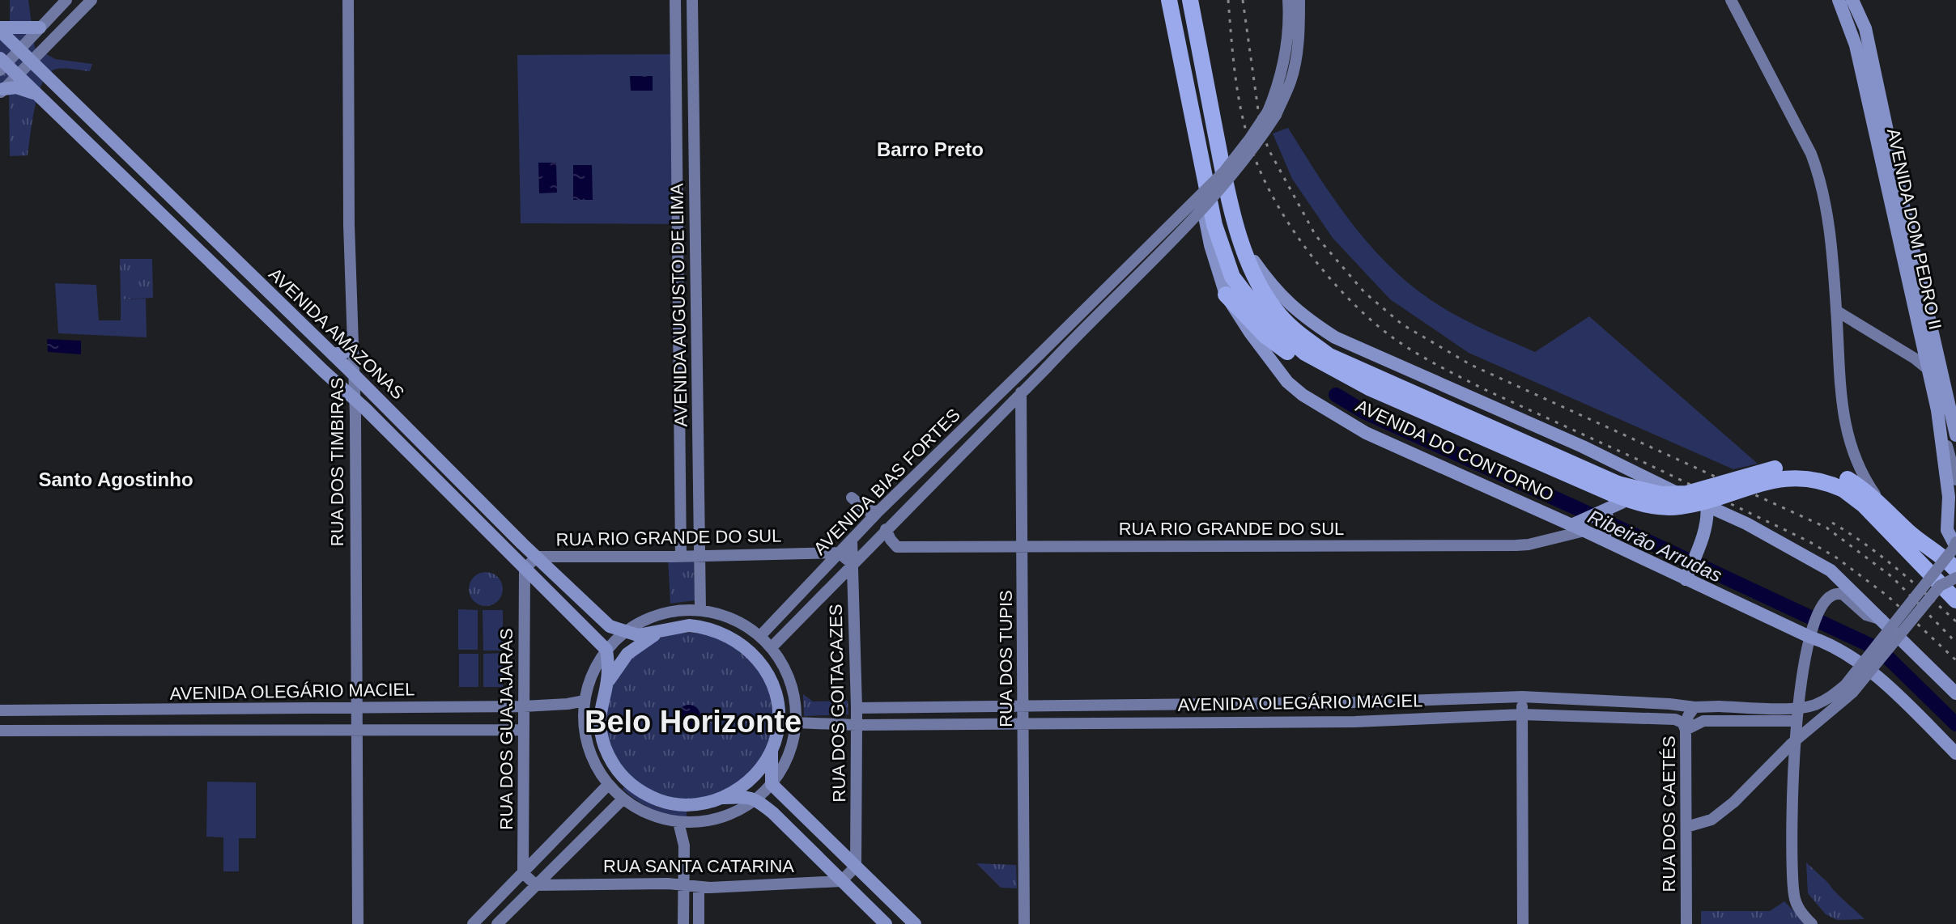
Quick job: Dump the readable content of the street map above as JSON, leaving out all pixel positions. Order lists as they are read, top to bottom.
{
  "streets": {
    "highway": ["AVENIDA DO CONTORNO"],
    "main road": [
      "AVENIDA DOM PEDRO II",
      "AVENIDA AUGUSTO DE LIMA",
      "AVENIDA AMAZONAS",
      "RUA DOS TIMBIRAS",
      "AVENIDA BIAS FORTES",
      "RUA RIO GRANDE DO SUL",
      "RUA DOS TUPIS",
      "AVENIDA OLEGÁRIO MACIEL",
      "RUA DOS GOITACAZES",
      "RUA DOS GUAJAJARAS",
      "RUA DOS CAETÉS",
      "RUA SANTA CATARINA"
    ]
  },
  "crossings": [
    ["AVENIDA AUGUSTO DE LIMA", "RUA RIO GRANDE DO SUL"],
    ["AVENIDA AMAZONAS", "RUA DOS TIMBIRAS"],
    ["AVENIDA AMAZONAS", "RUA RIO GRANDE DO SUL"],
    ["AVENIDA AMAZONAS", "RUA DOS GUAJAJARAS"],
    ["AVENIDA DO CONTORNO", "RUA RIO GRANDE DO SUL"],
    ["RUA DOS TIMBIRAS", "AVENIDA OLEGÁRIO MACIEL"],
    ["AVENIDA BIAS FORTES", "RUA RIO GRANDE DO SUL"],
    ["AVENIDA BIAS FORTES", "RUA DOS TUPIS"],
    ["AVENIDA BIAS FORTES", "RUA DOS GOITACAZES"],
    ["RUA RIO GRANDE DO SUL", "RUA DOS TUPIS"],
    ["RUA RIO GRANDE DO SUL", "RUA DOS GUAJAJARAS"],
    ["RUA DOS TUPIS", "AVENIDA OLEGÁRIO MACIEL"],
    ["AVENIDA OLEGÁRIO MACIEL", "RUA DOS GOITACAZES"],
    ["AVENIDA OLEGÁRIO MACIEL", "RUA DOS GUAJAJARAS"],
    ["AVENIDA OLEGÁRIO MACIEL", "RUA DOS CAETÉS"]
  ],
  "districts": ["Barro Preto", "Santo Agostinho", "Belo Horizonte"],
  "water": ["Ribeirão Arrudas"]
}
